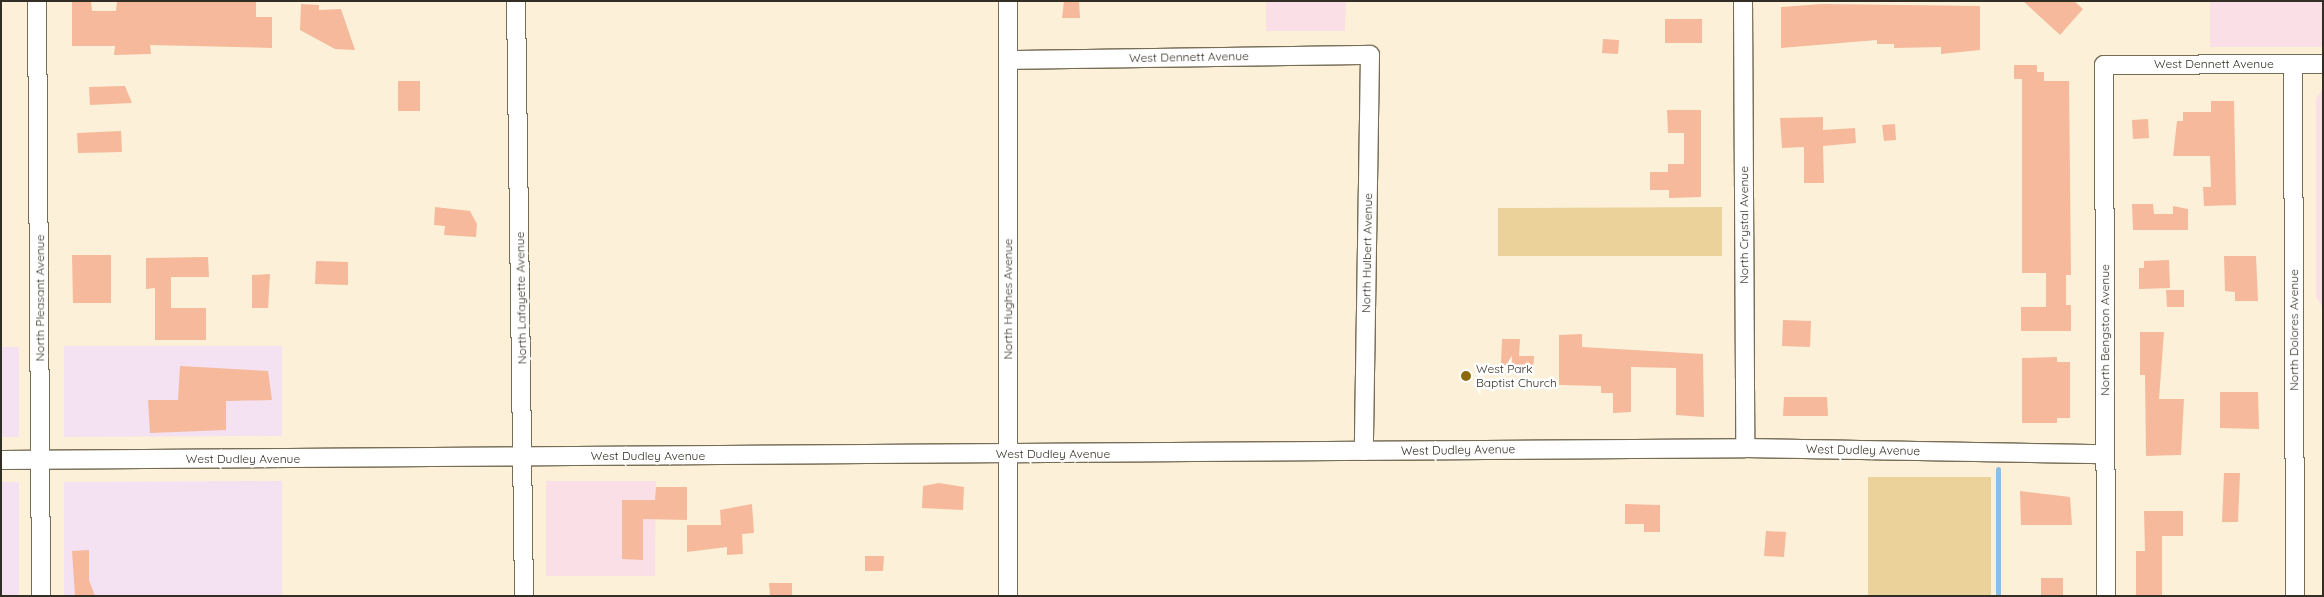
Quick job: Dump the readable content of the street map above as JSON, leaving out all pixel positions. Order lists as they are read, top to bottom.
{
  "streets": {
    "street": [
      "West Dennett Avenue",
      "North Crystal Avenue",
      "North Hulbert Avenue",
      "North Pleasant Avenue",
      "North Lafayette Avenue",
      "North Hughes Avenue",
      "North Bengston Avenue",
      "North Dolores Avenue",
      "West Dudley Avenue"
    ]
  },
  "crossings": [
    ["West Dennett Avenue", "North Hulbert Avenue"],
    ["West Dennett Avenue", "North Hughes Avenue"],
    ["West Dennett Avenue", "North Bengston Avenue"],
    ["West Dennett Avenue", "North Dolores Avenue"],
    ["North Crystal Avenue", "West Dudley Avenue"],
    ["North Hulbert Avenue", "West Dudley Avenue"],
    ["North Pleasant Avenue", "West Dudley Avenue"],
    ["North Lafayette Avenue", "West Dudley Avenue"],
    ["North Hughes Avenue", "West Dudley Avenue"],
    ["North Bengston Avenue", "West Dudley Avenue"]
  ],
  "places": ["West Park Baptist Church"]
}
